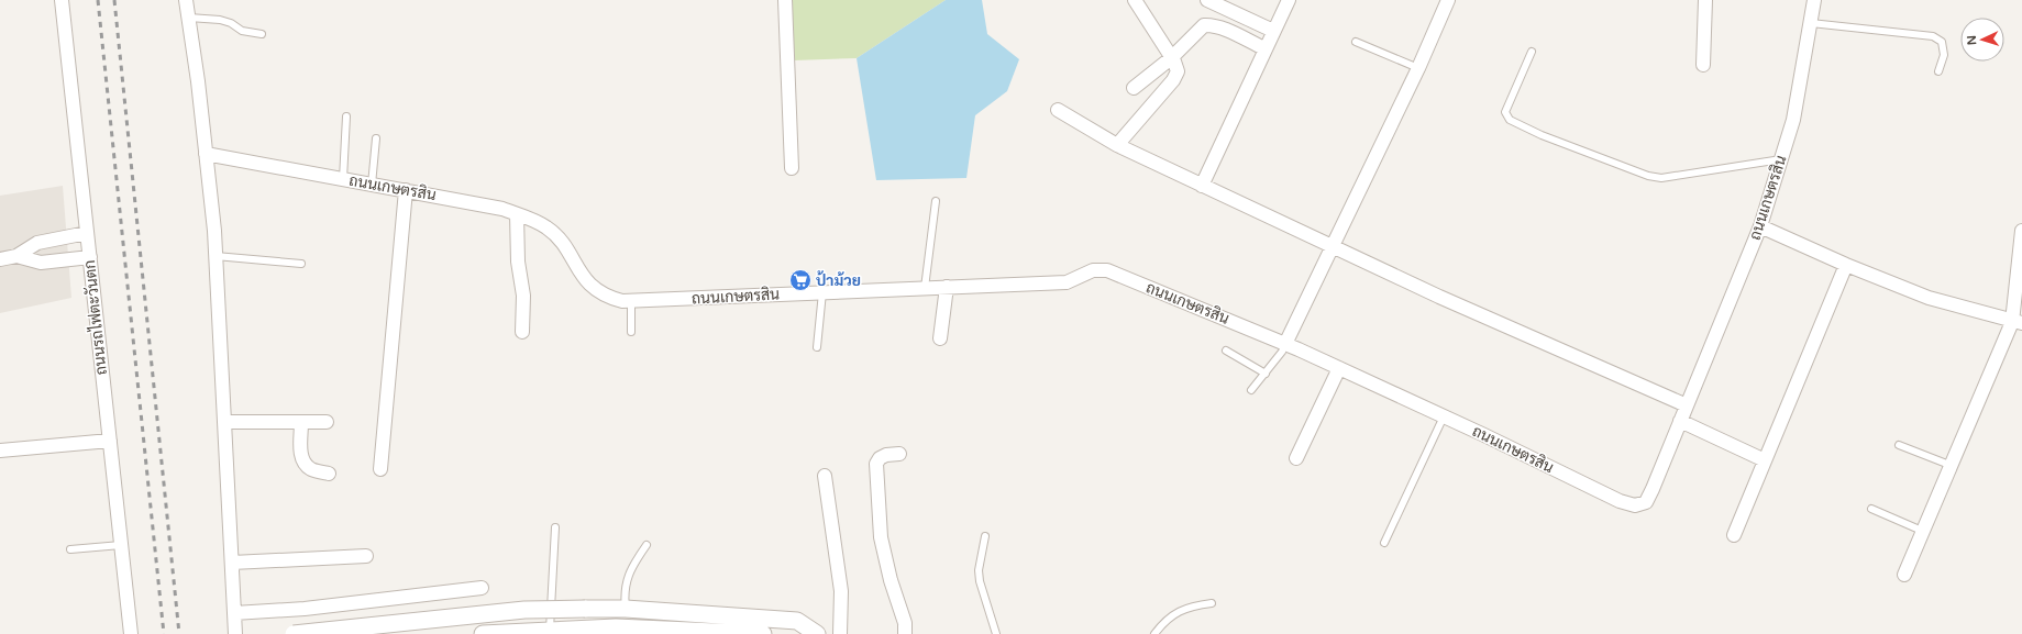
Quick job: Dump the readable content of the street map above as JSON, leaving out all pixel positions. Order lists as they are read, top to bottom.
{
  "streets": {
    "street": ["ถนนเกษตรสิน", "ถนนรถไฟตะวันตก"]
  },
  "places": {
    "supermarket": ["ป้าม้วย"]
  },
  "north": "left"
}
